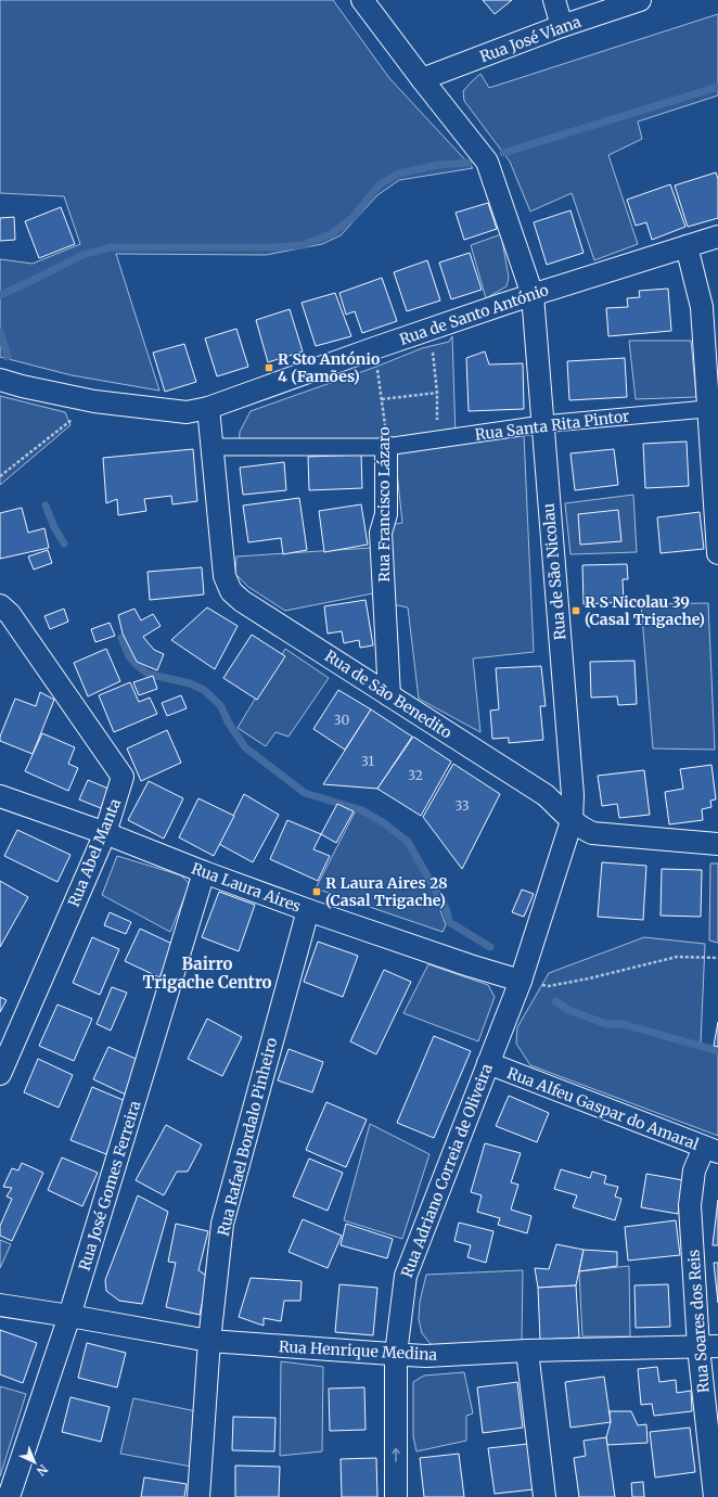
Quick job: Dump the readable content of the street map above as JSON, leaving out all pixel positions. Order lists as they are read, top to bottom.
{
  "streets": {
    "street": [
      "Rua José Viana",
      "Rua de Santo António",
      "Rua Santa Rita Pintor",
      "Rua Francisco Lázaro",
      "Rua de São Nicolau",
      "Rua de São Benedito",
      "Rua Abel Manta",
      "Rua Laura Aires",
      "Rua Alfeu Gaspar do Amaral",
      "Rua Rafael Bordalo Pinheiro",
      "Rua Adriano Correia de Oliveira",
      "Rua José Gomes Ferreira",
      "Rua Soares dos Reis",
      "Rua Henrique Medina"
    ]
  },
  "crossings": [
    ["Rua José Viana", "Rua de São Nicolau"],
    ["Rua de Santo António", "Rua de São Nicolau"],
    ["Rua de Santo António", "Rua de São Benedito"],
    ["Rua Santa Rita Pintor", "Rua Francisco Lázaro"],
    ["Rua Santa Rita Pintor", "Rua de São Nicolau"],
    ["Rua Santa Rita Pintor", "Rua de São Benedito"],
    ["Rua Francisco Lázaro", "Rua de São Benedito"],
    ["Rua de São Nicolau", "Rua de São Benedito"],
    ["Rua de São Nicolau", "Rua Laura Aires"],
    ["Rua de São Nicolau", "Rua Adriano Correia de Oliveira"],
    ["Rua Abel Manta", "Rua Laura Aires"],
    ["Rua Laura Aires", "Rua Rafael Bordalo Pinheiro"],
    ["Rua Laura Aires", "Rua Adriano Correia de Oliveira"],
    ["Rua Laura Aires", "Rua José Gomes Ferreira"],
    ["Rua Alfeu Gaspar do Amaral", "Rua Adriano Correia de Oliveira"],
    ["Rua Alfeu Gaspar do Amaral", "Rua Soares dos Reis"],
    ["Rua Rafael Bordalo Pinheiro", "Rua Henrique Medina"],
    ["Rua Adriano Correia de Oliveira", "Rua Henrique Medina"],
    ["Rua José Gomes Ferreira", "Rua Henrique Medina"],
    ["Rua Soares dos Reis", "Rua Henrique Medina"]
  ],
  "districts": ["Bairro Trigache Centro"],
  "places": {
    "transit": ["R Sto António 4 (Famões)", "R S Nicolau 39 (Casal Trigache)", "R Laura Aires 28 (Casal Trigache)"]
  },
  "house_numbers": [
    "30",
    "31",
    "32",
    "33"
  ],
  "north": "bottom right"
}
